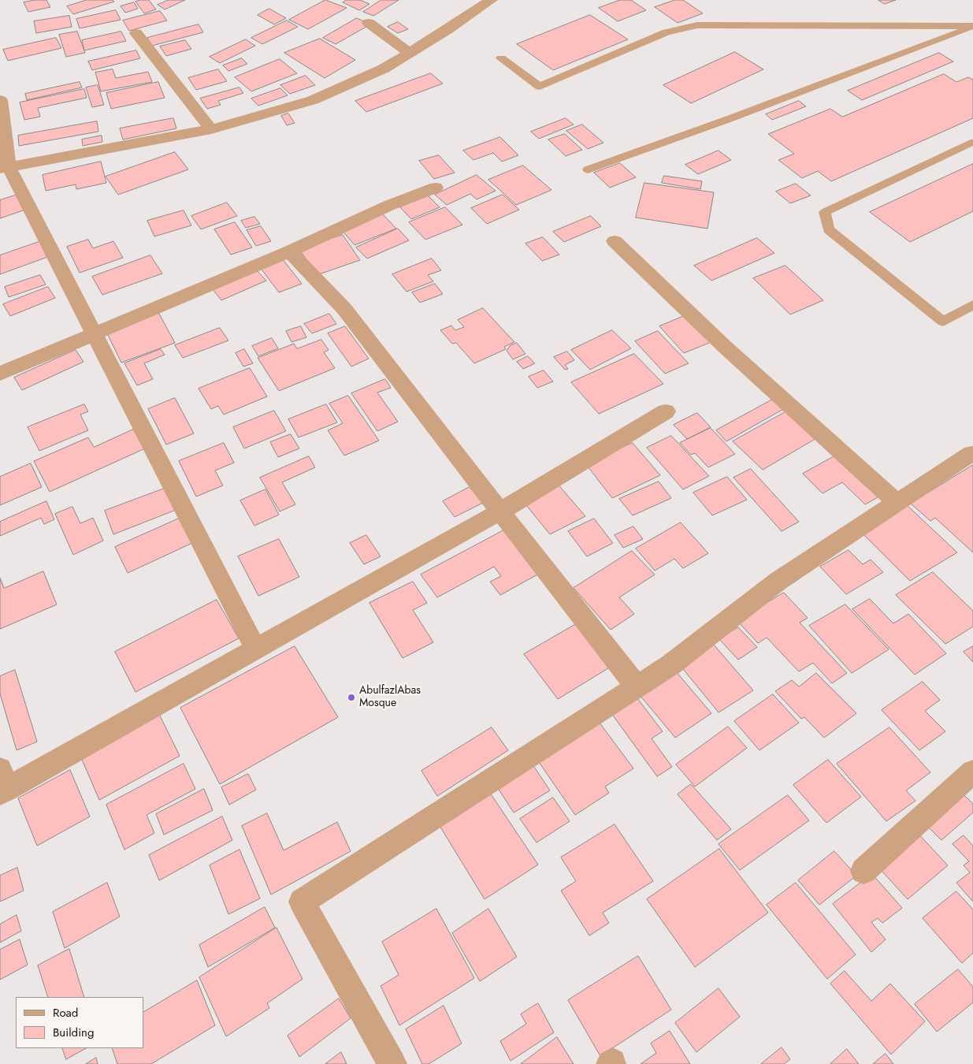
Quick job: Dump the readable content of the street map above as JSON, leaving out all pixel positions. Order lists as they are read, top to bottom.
{
  "places": ["AbulfazlAbas Mosque"],
  "legend": ["Road", "Building"]
}
